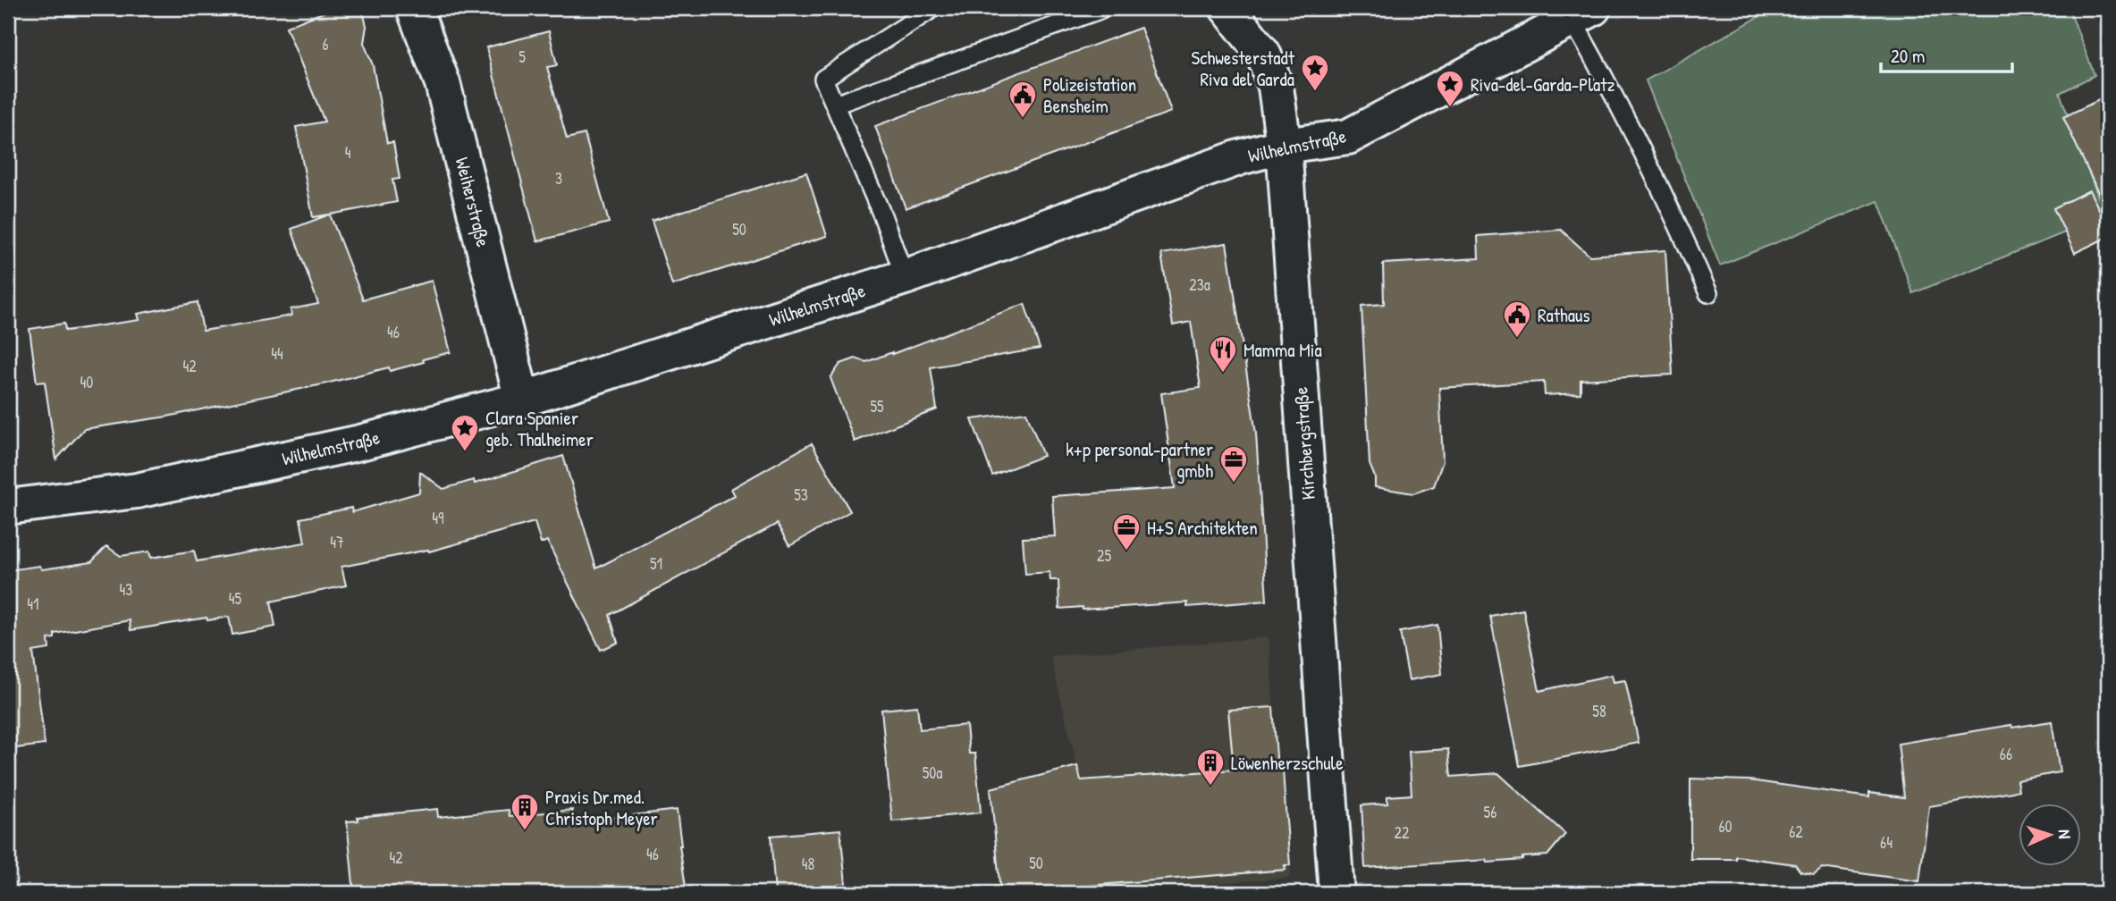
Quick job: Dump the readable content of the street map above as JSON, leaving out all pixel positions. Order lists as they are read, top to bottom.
{
  "streets": {
    "street": ["Wilhelmstraße", "Weiherstraße", "Kirchbergstraße"]
  },
  "crossings": [
    ["Wilhelmstraße", "Weiherstraße"],
    ["Wilhelmstraße", "Kirchbergstraße"]
  ],
  "places": {
    "place": ["Schwesterstadt Riva del Garda", "Riva-del-Garda-Platz", "Clara Spanier geb. Thalheimer"],
    "public building": ["Polizeistation Bensheim", "Rathaus"],
    "restaurant": ["Mamma Mia"],
    "office": ["k+p personal-partner gmbh", "H+S Architekten"],
    "building": ["Löwenherzschule", "Praxis Dr.med. Christoph Meyer"]
  },
  "house_numbers": [
    "6",
    "5",
    "4",
    "3",
    "50",
    "23a",
    "46",
    "44",
    "42",
    "40",
    "55",
    "53",
    "49",
    "47",
    "25",
    "51",
    "43",
    "45",
    "41",
    "58",
    "66",
    "50a",
    "56",
    "60",
    "62",
    "22",
    "64",
    "46",
    "42",
    "50",
    "48"
  ],
  "scale_bar": "20 m",
  "north": "right"
}
